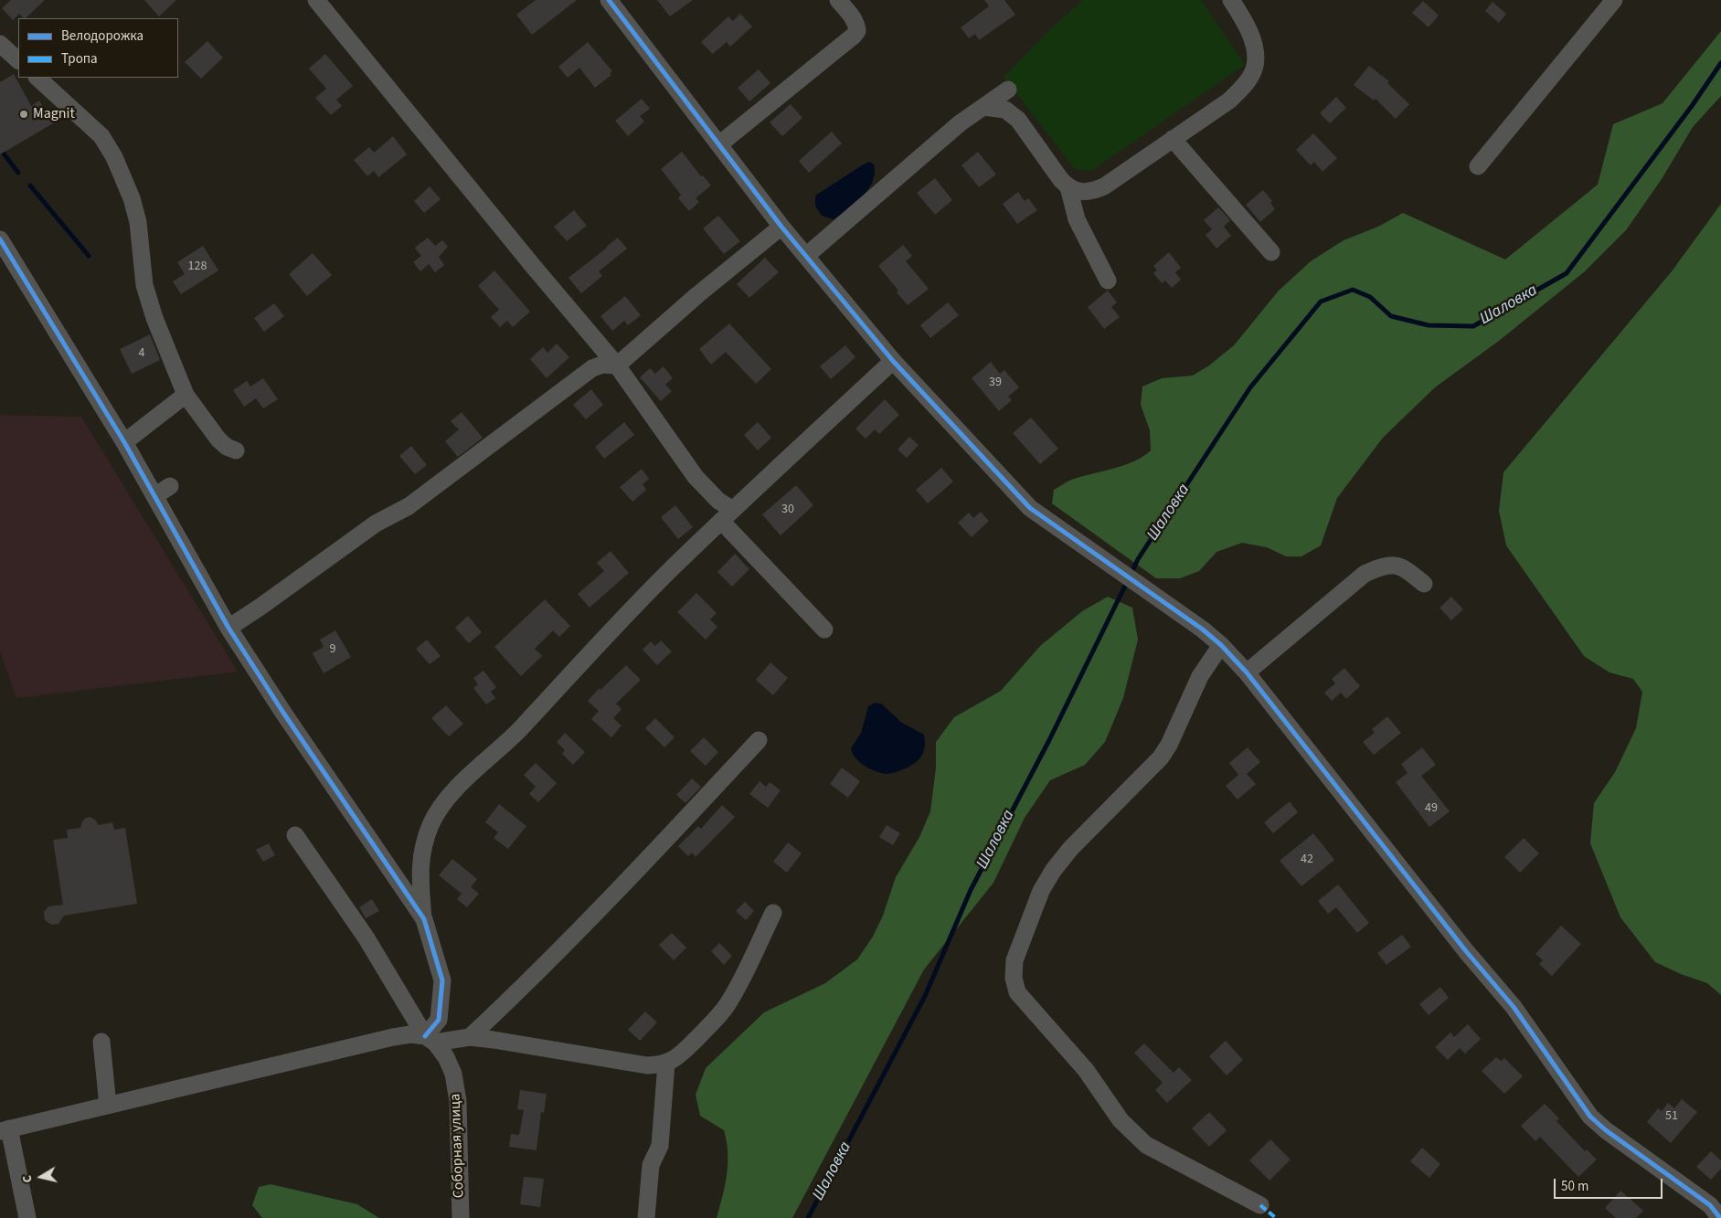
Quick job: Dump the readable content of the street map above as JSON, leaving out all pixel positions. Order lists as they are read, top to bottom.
{
  "streets": {
    "street": ["Соборная улица"]
  },
  "water": ["Шаловка"],
  "places": ["Magnit"],
  "house_numbers": [
    "128",
    "4",
    "39",
    "30",
    "9",
    "49",
    "42",
    "51"
  ],
  "legend": ["Велодорожка", "Тропа"],
  "scale_bar": "50 m",
  "north": "left"
}
